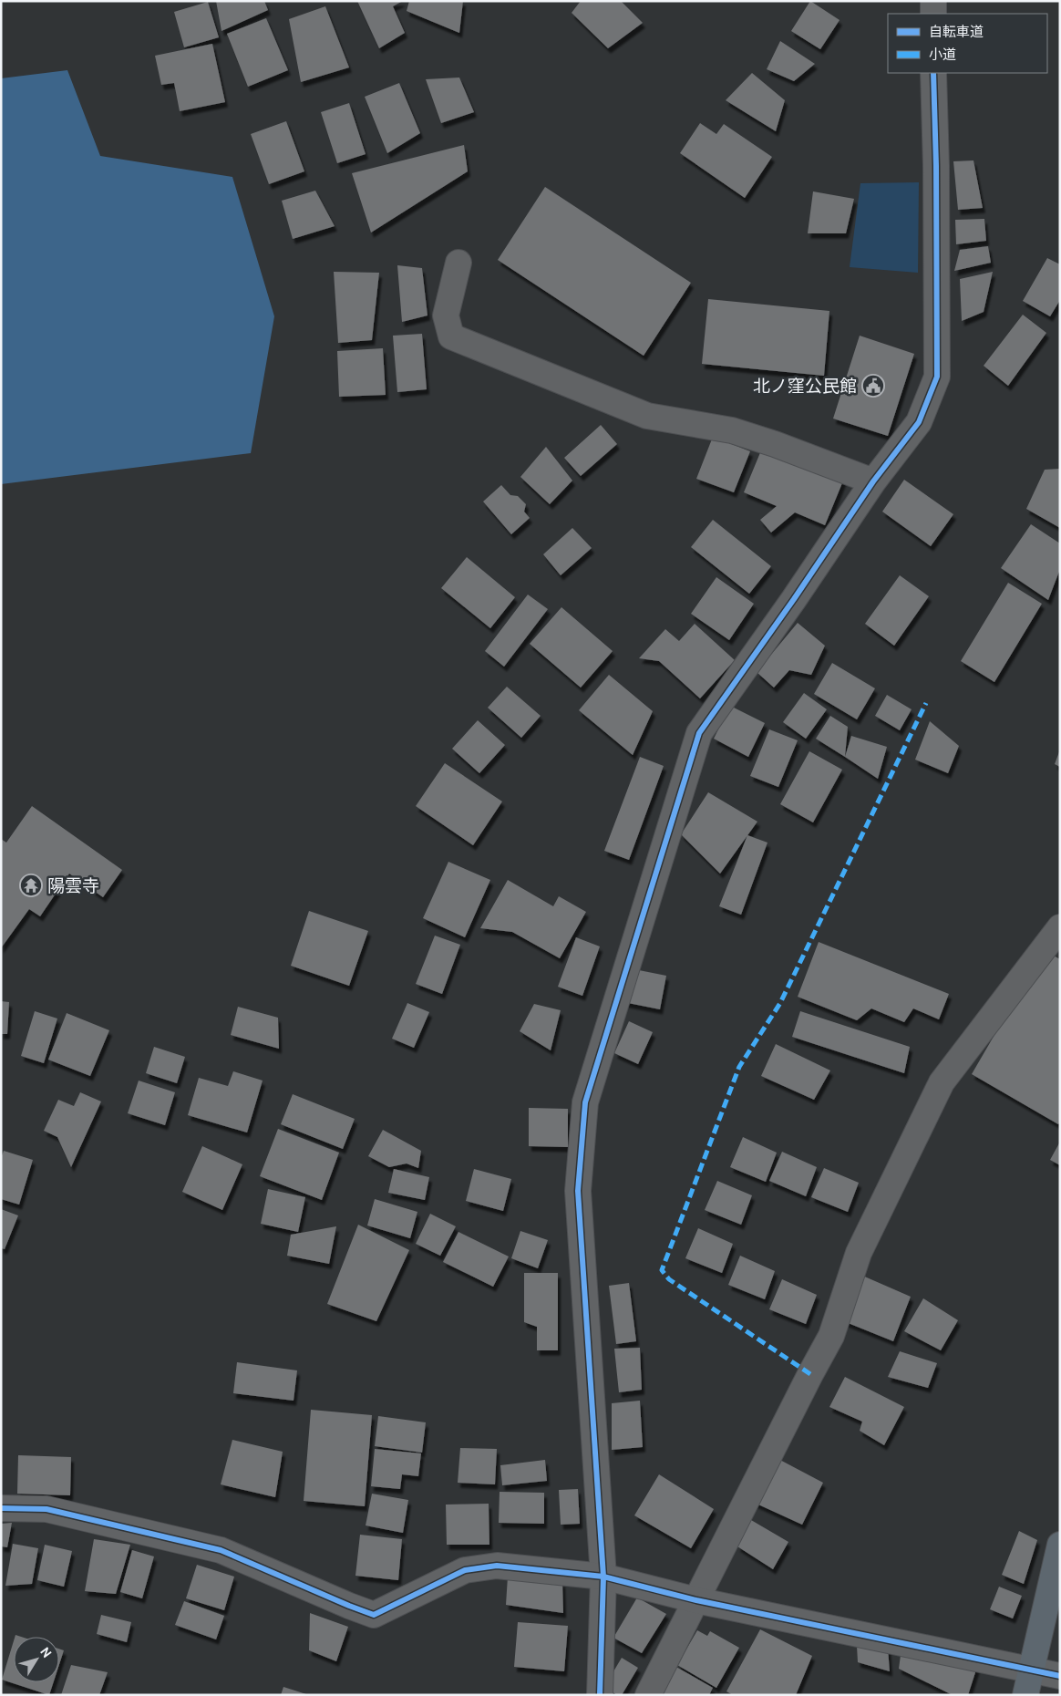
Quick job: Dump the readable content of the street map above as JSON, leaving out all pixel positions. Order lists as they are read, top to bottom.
{
  "places": {
    "public building": ["北ノ窪公民館"],
    "temple": ["陽雲寺"]
  },
  "legend": ["自転車道", "小道"],
  "north": "top right"
}
